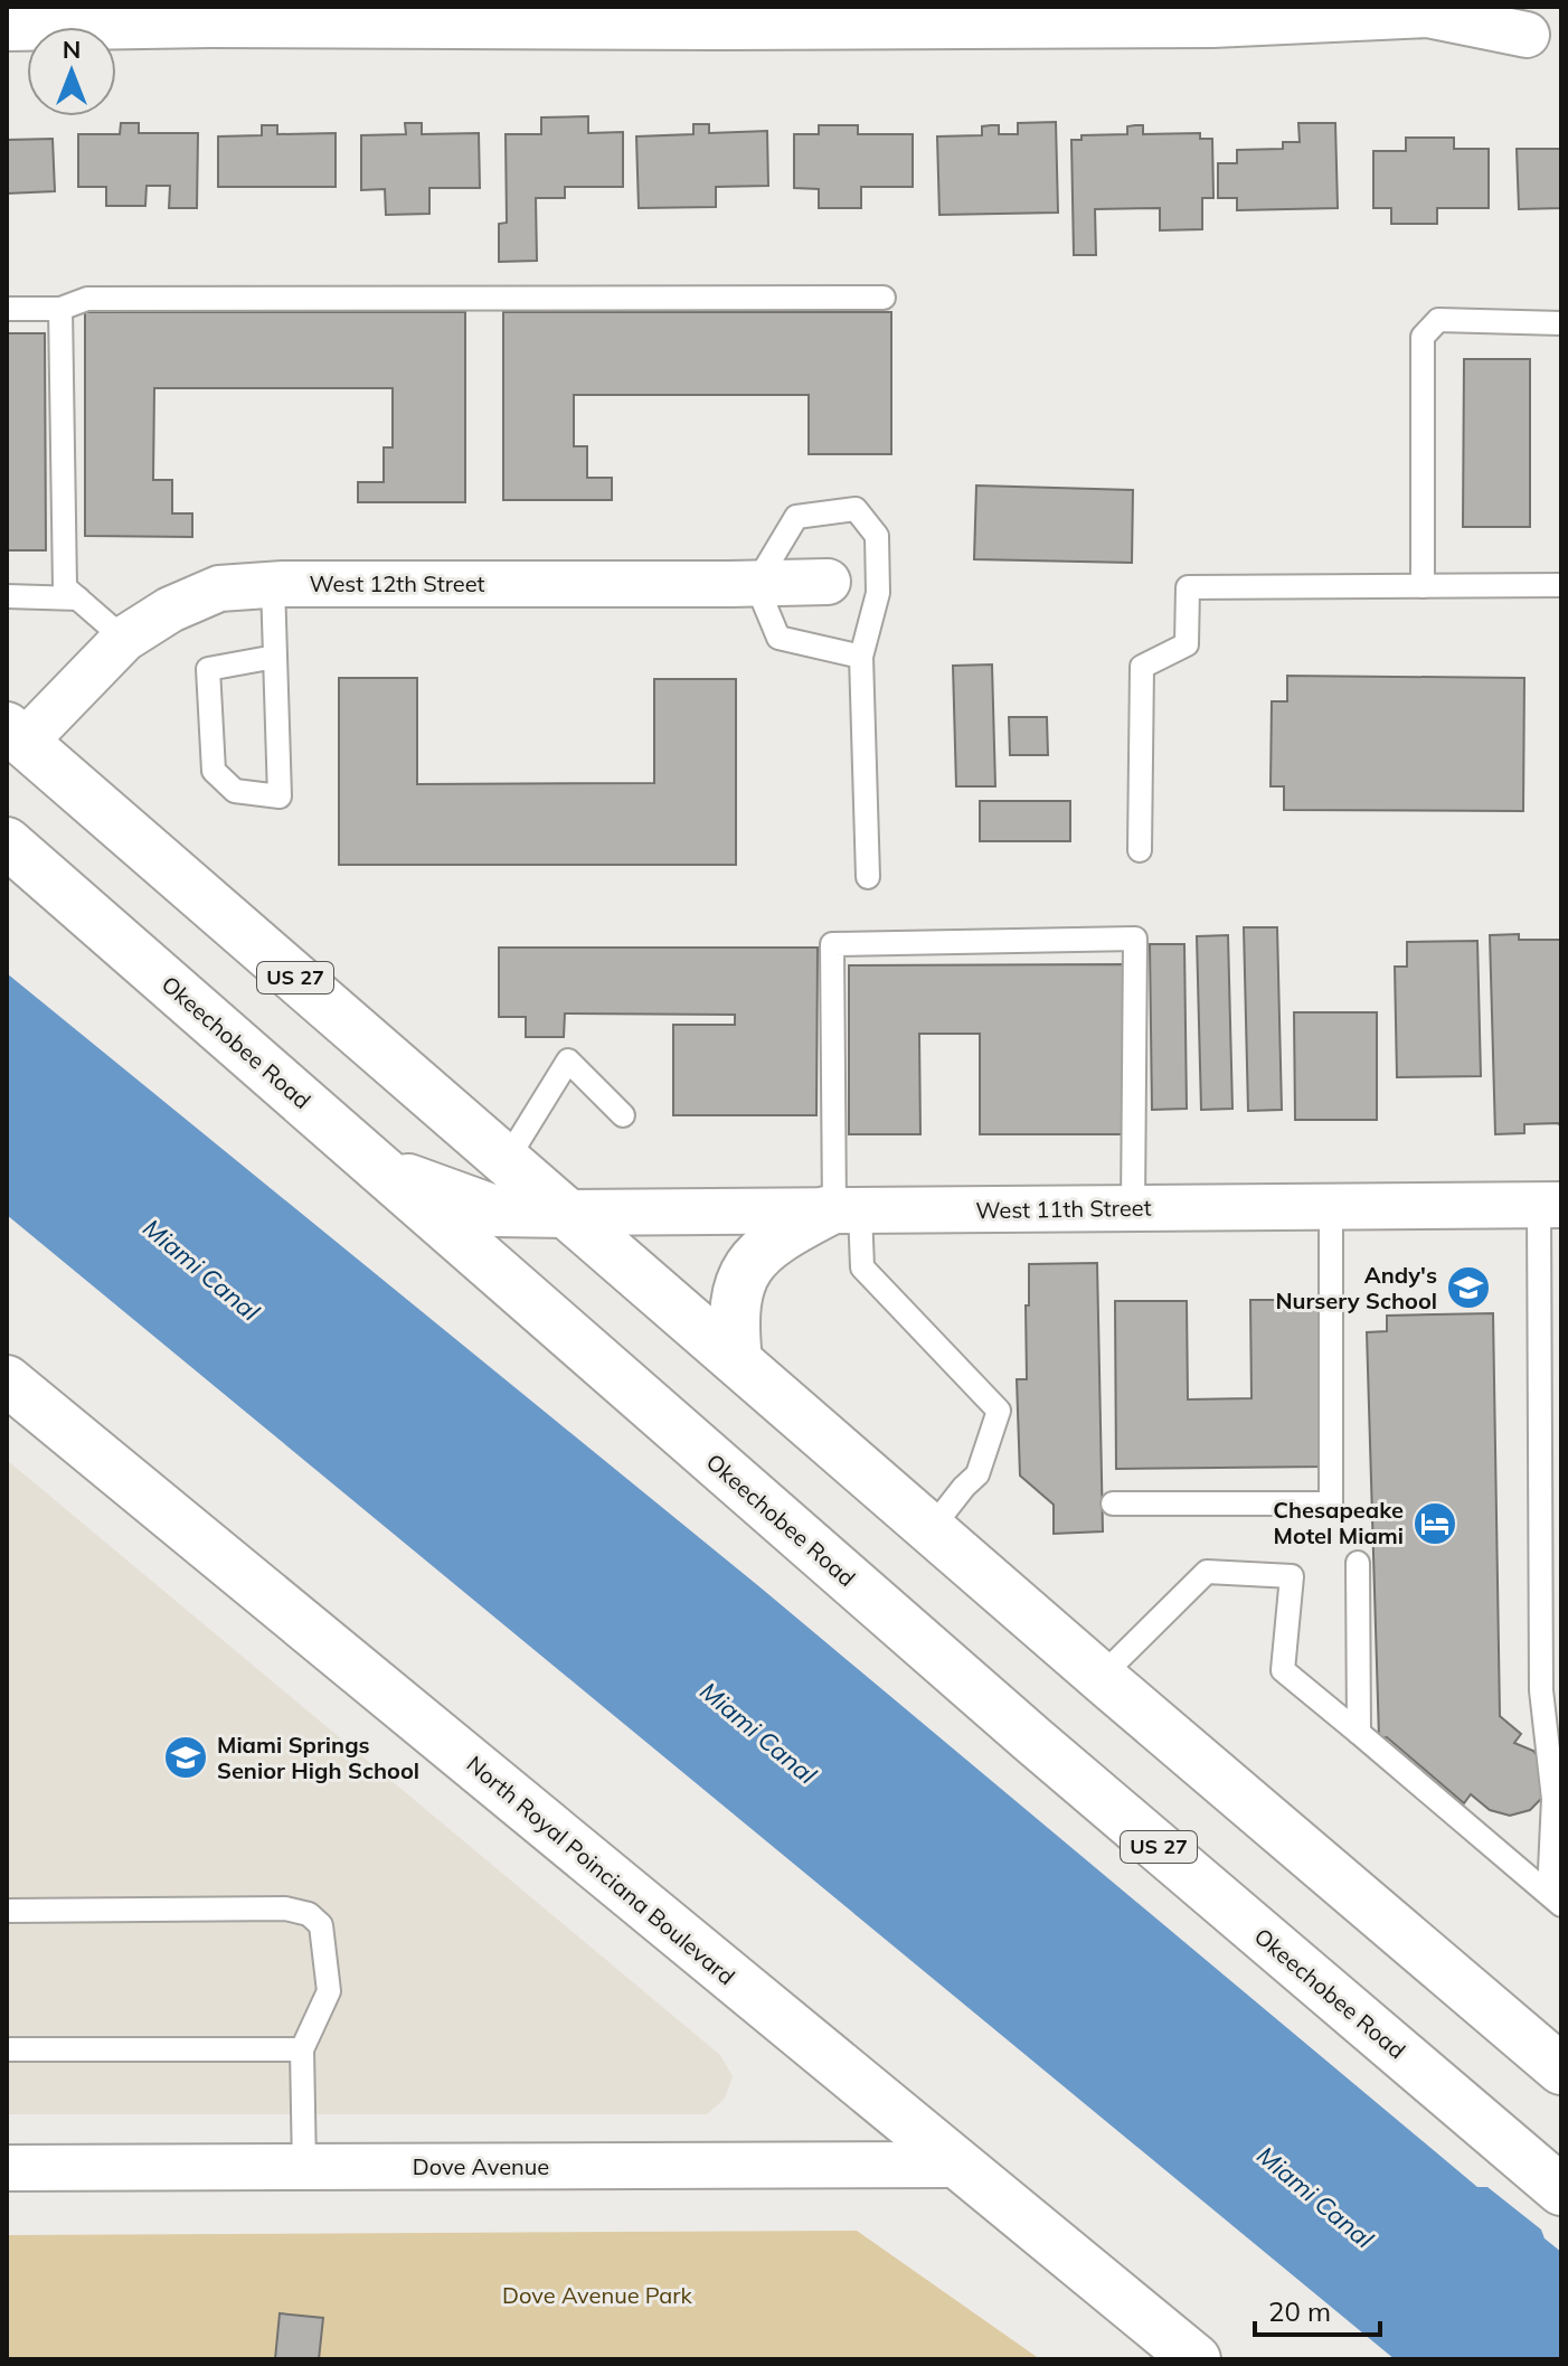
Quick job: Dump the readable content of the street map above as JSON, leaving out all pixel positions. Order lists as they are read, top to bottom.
{
  "streets": {
    "main road": ["US 27", "Okeechobee Road", "North Royal Poinciana Boulevard"],
    "street": ["West 12th Street", "West 11th Street", "Dove Avenue"]
  },
  "crossings": [
    ["West 12th Street", "US 27"],
    ["US 27", "West 11th Street"],
    ["North Royal Poinciana Boulevard", "Dove Avenue"]
  ],
  "water": ["Miami Canal"],
  "parks": ["Dove Avenue Park"],
  "places": {
    "school or university": ["Andy's Nursery School", "Miami Springs Senior High School"],
    "hotel": ["Chesapeake Motel Miami"]
  },
  "scale_bar": "20 m",
  "north": "top"
}
